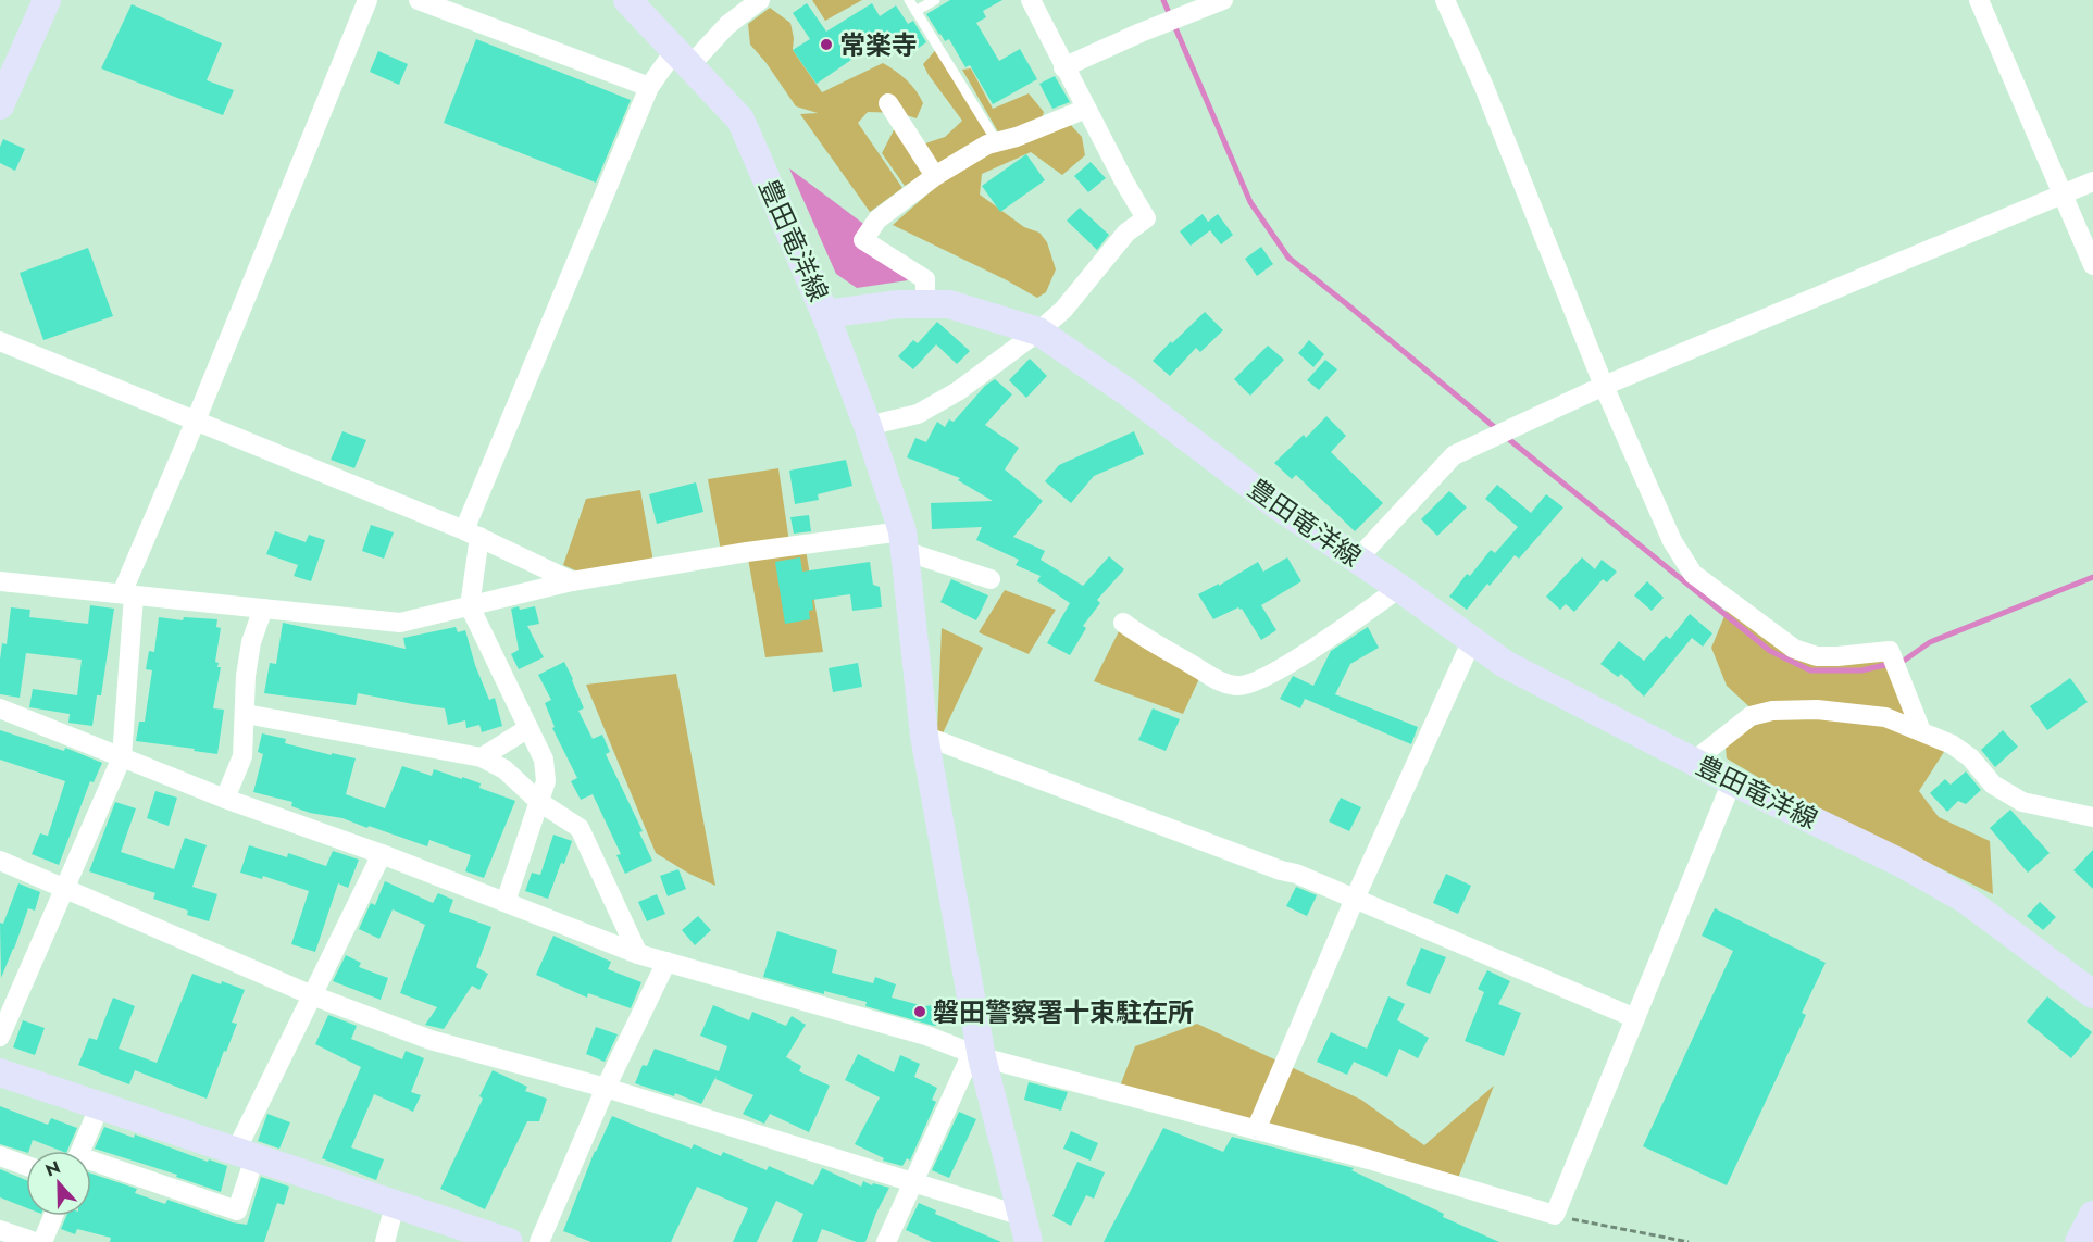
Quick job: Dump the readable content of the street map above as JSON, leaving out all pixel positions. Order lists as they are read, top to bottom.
{
  "streets": {
    "main road": ["豊田竜洋線"]
  },
  "places": ["常楽寺", "磐田警察署十束駐在所"],
  "north": "top"
}
